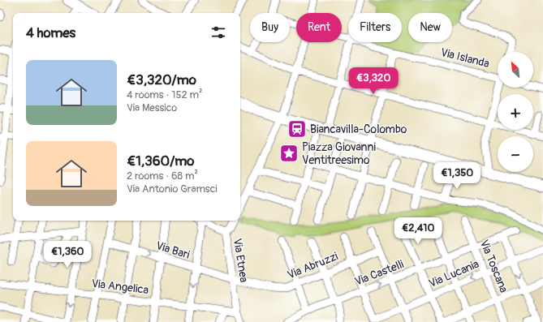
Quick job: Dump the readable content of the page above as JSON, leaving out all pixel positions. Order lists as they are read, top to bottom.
{
  "streets": {
    "street": [
      "Via Islanda",
      "Via Bari",
      "Via Etnea",
      "Via Abruzzi",
      "Via Toscana",
      "Via Castelli",
      "Via Lucania",
      "Via Angelica"
    ]
  },
  "crossings": [
    ["Via Bari", "Via Etnea"],
    ["Via Bari", "Via Abruzzi"],
    ["Via Etnea", "Via Abruzzi"],
    ["Via Etnea", "Via Angelica"],
    ["Via Toscana", "Via Castelli"],
    ["Via Toscana", "Via Lucania"],
    ["Via Castelli", "Via Lucania"]
  ],
  "places": {
    "station": ["Biancavilla-Colombo"],
    "place": ["Piazza Giovanni Ventitreesimo"]
  },
  "north": "top left",
  "page": {
    "chip": [
      "Buy",
      "Rent",
      "Filters",
      "New"
    ],
    "heading": "4 homes",
    "map_buttons": ["+", "−"],
    "list": [
      {
        "name": "€3,320/mo",
        "note": "4 rooms · 152 m² · Via Messico"
      },
      {
        "name": "€1,360/mo",
        "note": "2 rooms · 68 m² · Via Antonio Gramsci"
      }
    ],
    "price": [
      "€3,320",
      "€1,350",
      "€2,410",
      "€1,360"
    ]
  }
}
